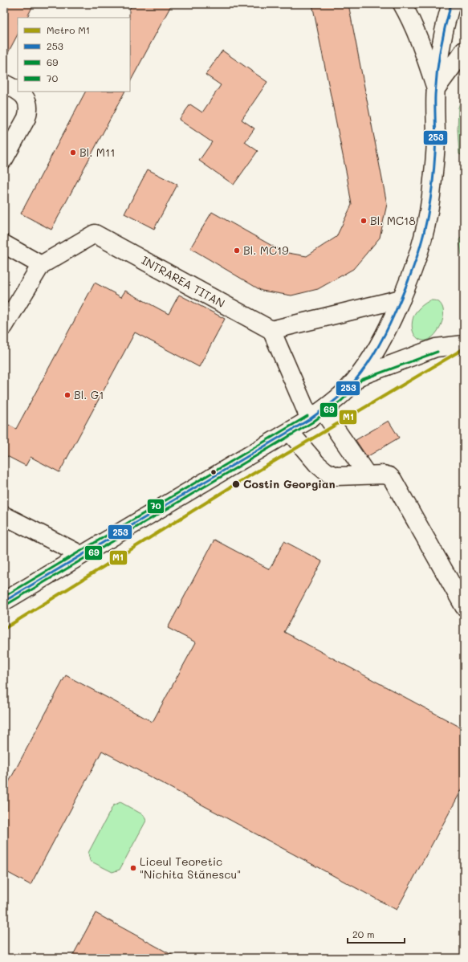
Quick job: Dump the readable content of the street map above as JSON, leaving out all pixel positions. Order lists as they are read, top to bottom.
{
  "streets": {
    "street": ["INTRAREA TITAN"]
  },
  "places": [
    "Bl. M11",
    "Bl. MC18",
    "Bl. MC19",
    "Bl. G1",
    "Costin Georgian",
    "Liceul Teoretic \"Nichita Stănescu\""
  ],
  "lines": [
    "transit line 253",
    "metro line M1",
    "transit line 69",
    "transit line 70"
  ],
  "legend": [
    "Metro M1",
    "253",
    "69",
    "70"
  ],
  "scale_bar": "20 m"
}
